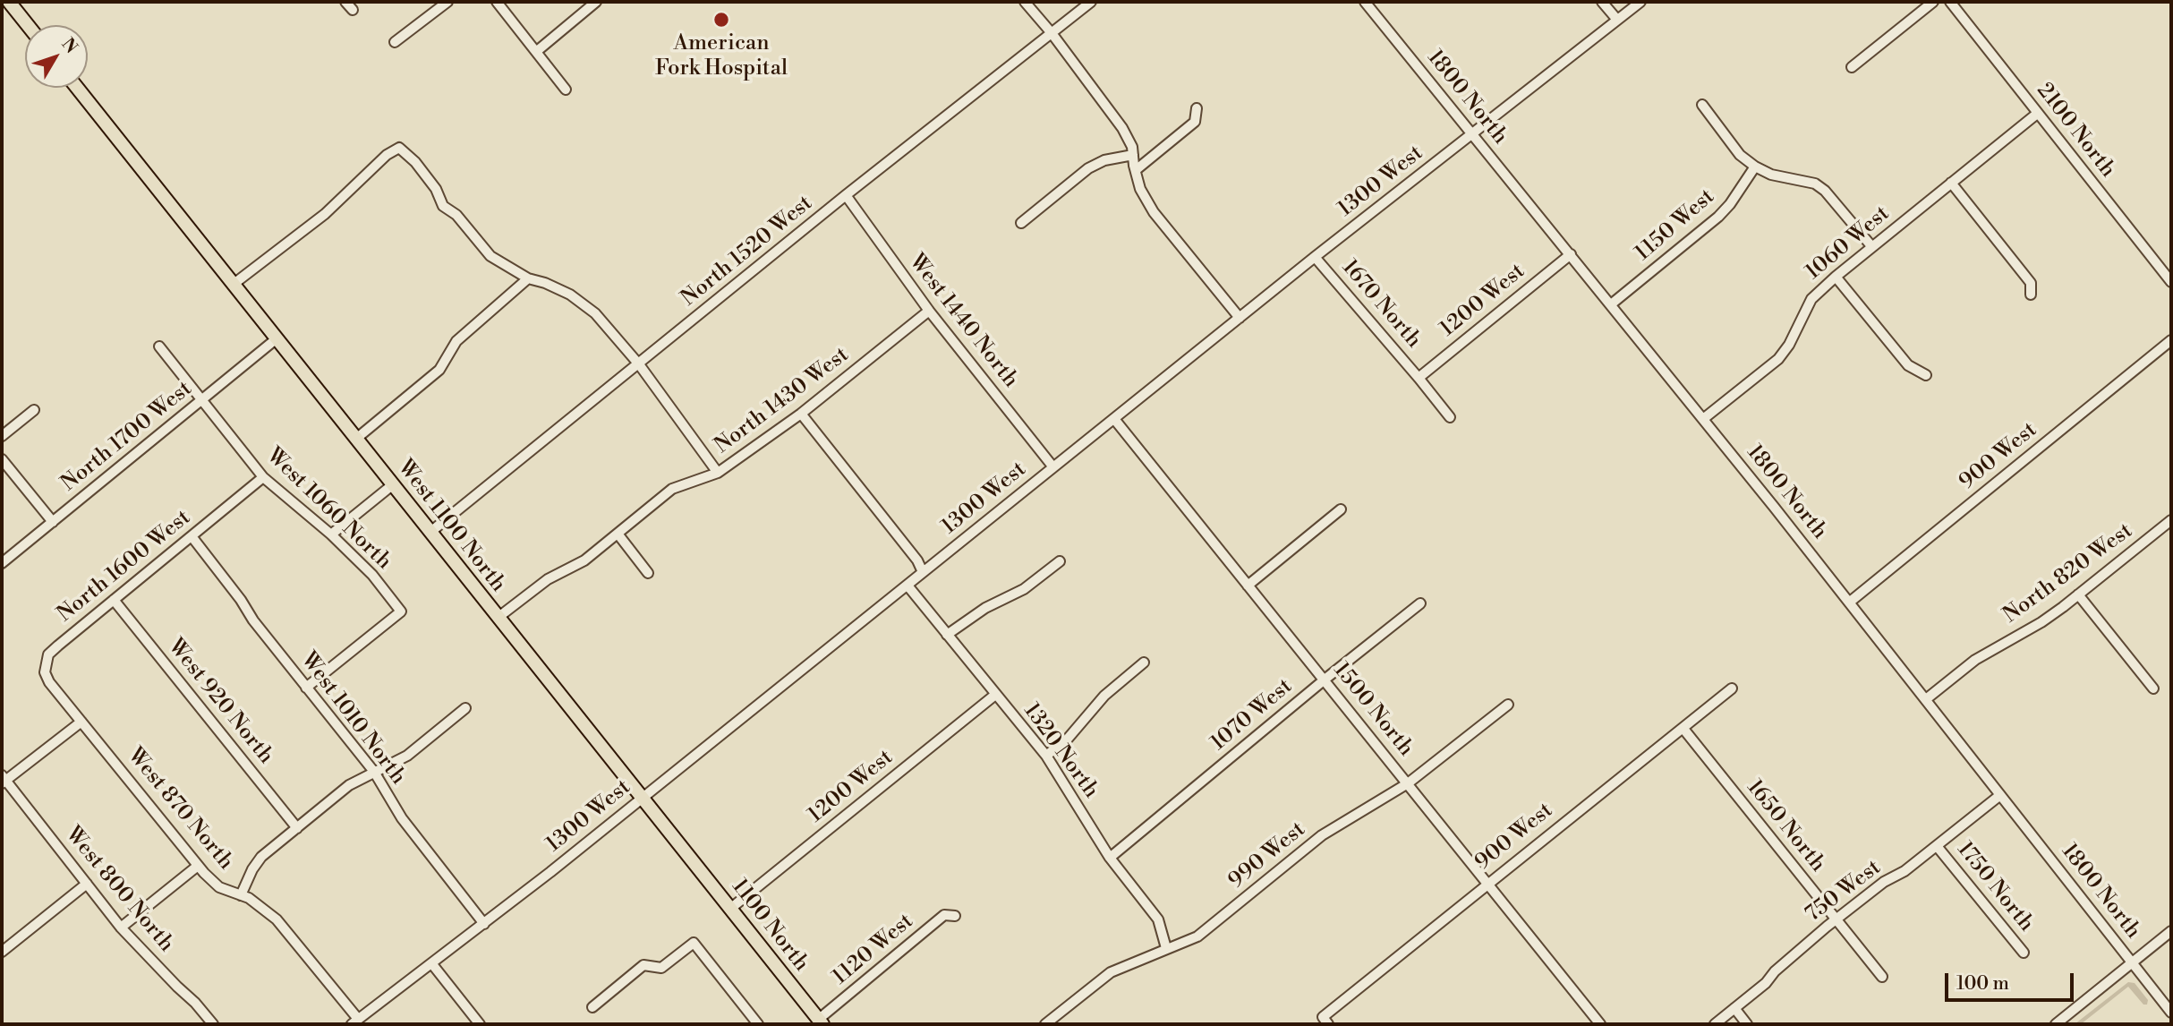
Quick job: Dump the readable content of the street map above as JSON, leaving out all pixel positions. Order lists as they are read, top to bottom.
{
  "streets": {
    "main road": ["West 1100 North", "1100 North"],
    "street": [
      "1800 North",
      "2100 North",
      "1300 West",
      "1150 West",
      "1060 West",
      "North 1520 West",
      "1200 West",
      "1670 North",
      "West 1440 North",
      "North 1430 West",
      "North 1700 West",
      "900 West",
      "West 1060 North",
      "North 1600 West",
      "North 820 West",
      "West 920 North",
      "1500 North",
      "1070 West",
      "West 1010 North",
      "1320 North",
      "West 870 North",
      "1650 North",
      "990 West",
      "1750 North",
      "West 800 North",
      "750 West",
      "1120 West"
    ]
  },
  "crossings": [
    ["1800 North", "1300 West"],
    ["1800 North", "1150 West"],
    ["1800 North", "1060 West"],
    ["1800 North", "1200 West"],
    ["1800 North", "900 West"],
    ["1800 North", "North 820 West"],
    ["1800 North", "750 West"],
    ["2100 North", "1060 West"],
    ["1300 West", "1670 North"],
    ["1300 West", "West 1440 North"],
    ["1300 West", "West 1100 North"],
    ["1300 West", "1500 North"],
    ["1300 West", "West 1010 North"],
    ["1300 West", "1320 North"],
    ["1300 West", "West 870 North"],
    ["North 1520 West", "West 1440 North"],
    ["North 1520 West", "West 1100 North"],
    ["1200 West", "1670 North"],
    ["1200 West", "1320 North"],
    ["1200 West", "1100 North"],
    ["West 1440 North", "North 1430 West"],
    ["North 1430 West", "West 1100 North"],
    ["North 1700 West", "West 1060 North"],
    ["North 1700 West", "West 1100 North"],
    ["900 West", "1500 North"],
    ["900 West", "1650 North"],
    ["West 1060 North", "North 1600 West"],
    ["West 1060 North", "West 1010 North"],
    ["West 1100 North", "1100 North"],
    ["North 1600 West", "West 920 North"],
    ["North 1600 West", "West 1010 North"],
    ["North 1600 West", "West 870 North"],
    ["1500 North", "1070 West"],
    ["1500 North", "990 West"],
    ["1070 West", "1320 North"],
    ["1320 North", "990 West"],
    ["1650 North", "750 West"],
    ["1750 North", "750 West"],
    ["1100 North", "1120 West"]
  ],
  "places": ["American Fork Hospital"],
  "scale_bar": "100 m",
  "north": "top right"
}
